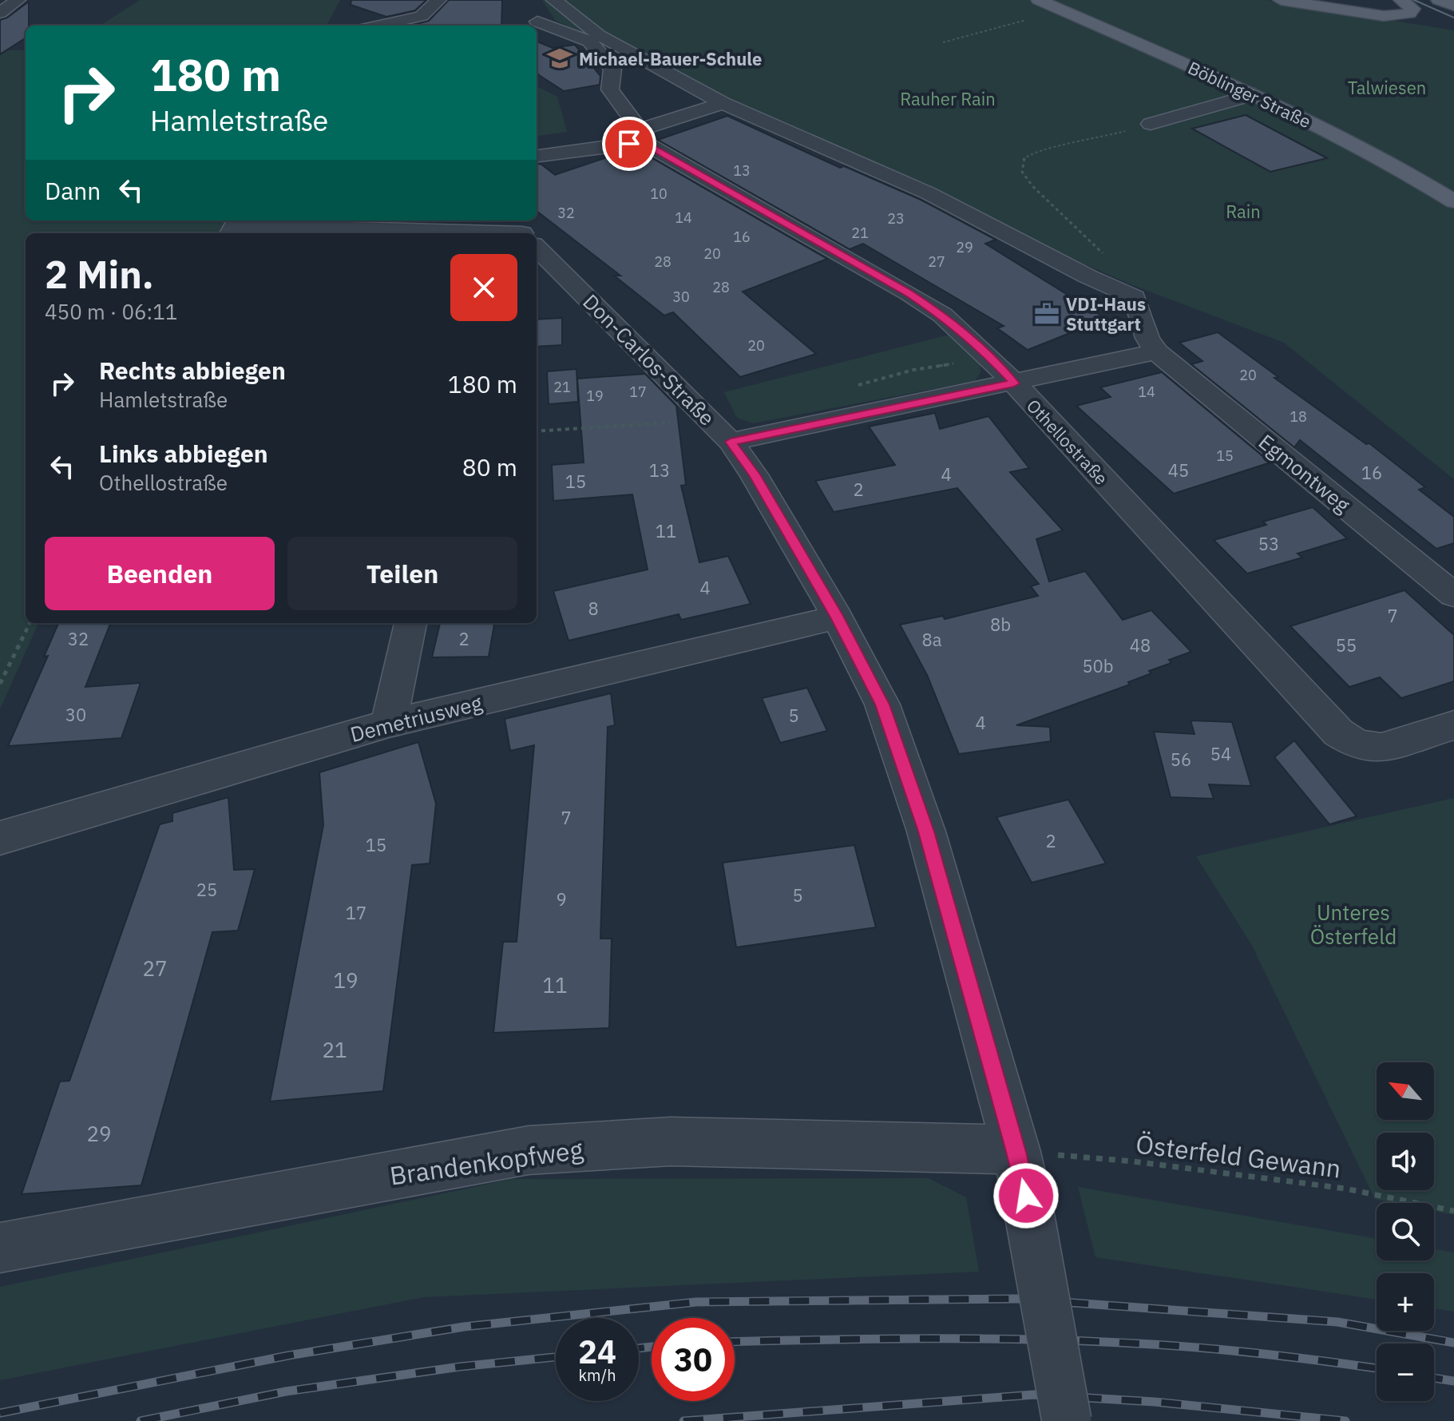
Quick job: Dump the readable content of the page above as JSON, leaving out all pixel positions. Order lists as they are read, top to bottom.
{
  "streets": {
    "main road": ["Böblinger Straße"],
    "street": [
      "Don-Carlos-Straße",
      "Othellostraße",
      "Egmontweg",
      "Demetriusweg",
      "Brandenkopfweg"
    ],
    "path": ["Österfeld Gewann"]
  },
  "crossings": [
    ["Don-Carlos-Straße", "Demetriusweg"],
    ["Don-Carlos-Straße", "Österfeld Gewann"],
    ["Don-Carlos-Straße", "Brandenkopfweg"],
    ["Österfeld Gewann", "Brandenkopfweg"]
  ],
  "parks": [
    "Talwiesen",
    "Rauher Rain",
    "Rain",
    "Unteres Österfeld"
  ],
  "places": {
    "school or university": ["Michael-Bauer-Schule"],
    "office": ["VDI-Haus Stuttgart"]
  },
  "house_numbers": [
    "13",
    "10",
    "32",
    "14",
    "23",
    "21",
    "16",
    "29",
    "20",
    "28",
    "27",
    "28",
    "30",
    "20",
    "20",
    "21",
    "17",
    "14",
    "19",
    "18",
    "15",
    "13",
    "45",
    "16",
    "4",
    "15",
    "2",
    "11",
    "53",
    "4",
    "8",
    "7",
    "8b",
    "32",
    "2",
    "8a",
    "48",
    "55",
    "50b",
    "30",
    "5",
    "4",
    "54",
    "56",
    "7",
    "2",
    "15",
    "25",
    "5",
    "9",
    "17",
    "27",
    "19",
    "11",
    "21",
    "29"
  ],
  "north": "top left",
  "page": {
    "turn": ["180 m", "Hamletstraße"],
    "then": "Dann",
    "heading": ["2 Min.", "450 m · 06:11"],
    "list": [
      {
        "name": "Rechts abbiegen",
        "note": "Hamletstraße",
        "value": "180 m"
      },
      {
        "name": "Links abbiegen",
        "note": "Othellostraße",
        "value": "80 m"
      }
    ],
    "buttons": ["Beenden", "Teilen"],
    "map_buttons": ["+", "−"],
    "speed": "24 km/h",
    "limit": "30"
  }
}
